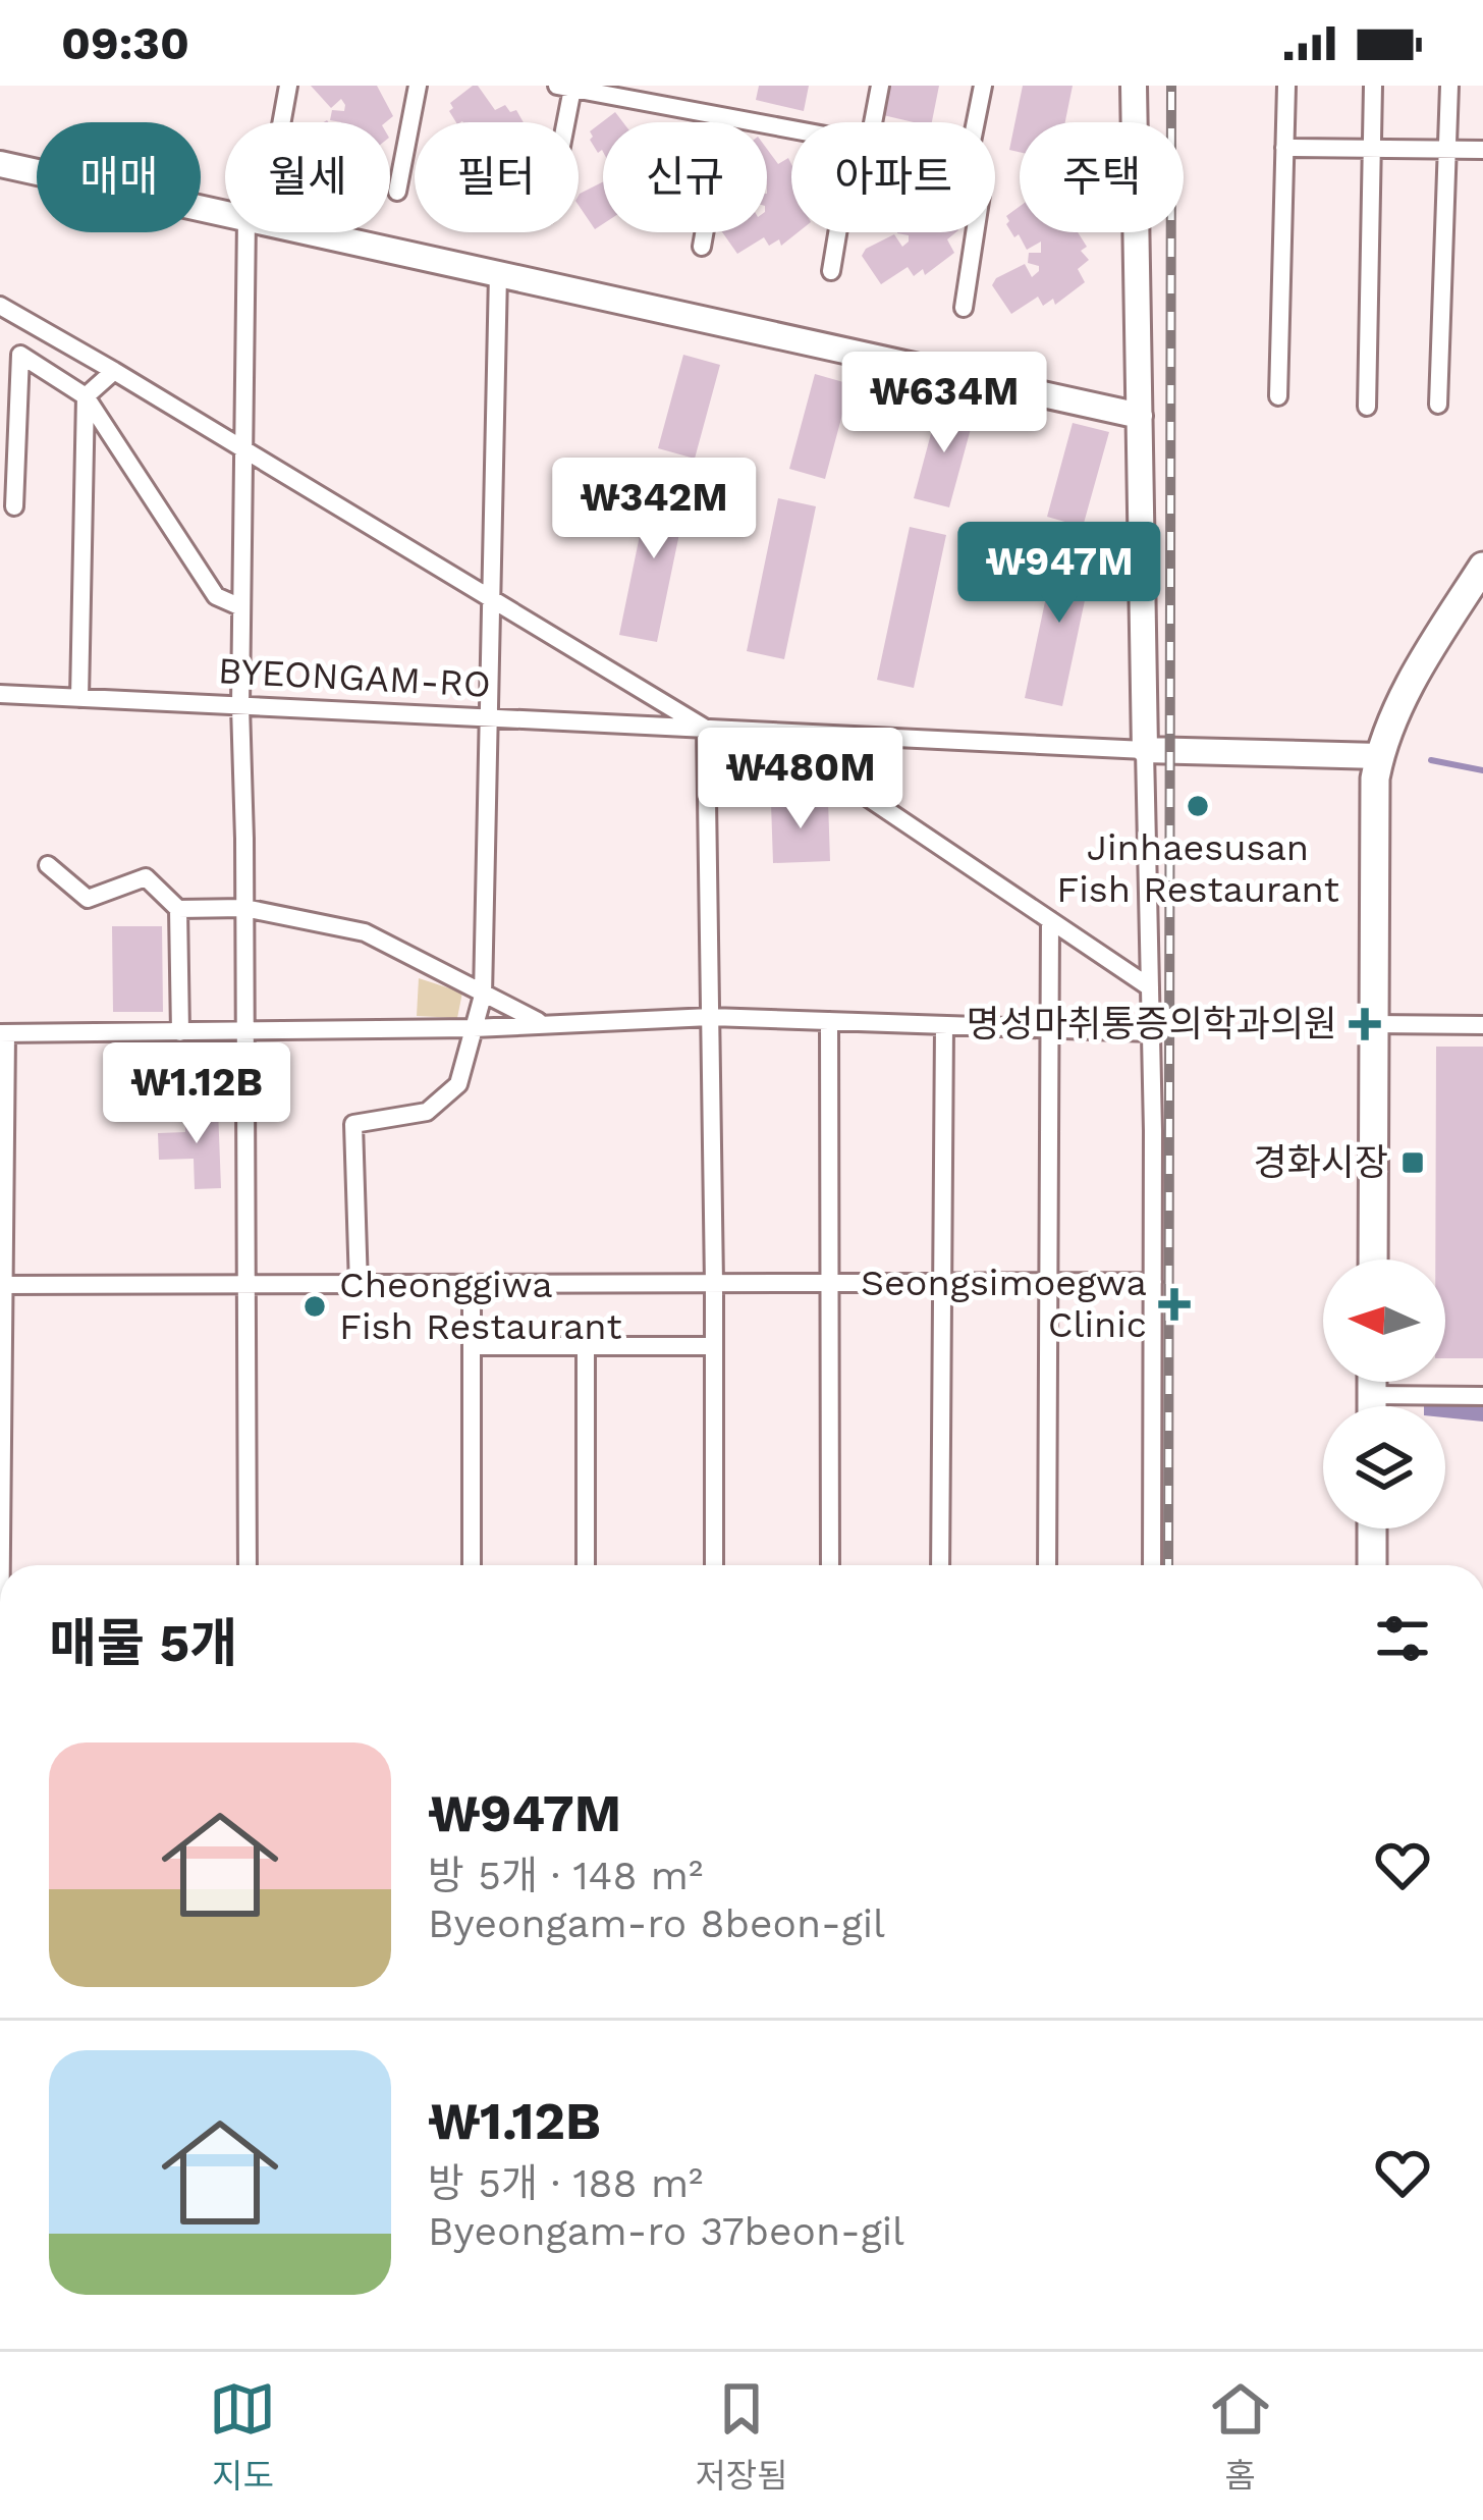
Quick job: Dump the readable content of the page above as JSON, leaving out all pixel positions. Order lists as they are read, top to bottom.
{
  "streets": {
    "street": ["BYEONGAM-RO"]
  },
  "places": {
    "other": ["Jinhaesusan Fish Restaurant", "Cheonggiwa Fish Restaurant"],
    "health": ["명성마취통증의학과의원", "Seongsimoegwa Clinic"],
    "transit": ["경화시장"]
  },
  "north": "left",
  "page": {
    "status": "09:30",
    "chip": [
      "매매",
      "월세",
      "필터",
      "신규",
      "아파트",
      "주택"
    ],
    "price": [
      "₩634M",
      "₩342M",
      "₩947M",
      "₩480M",
      "₩1.12B"
    ],
    "heading": "매물 5개",
    "list": [
      {
        "name": "₩947M",
        "note": "방 5개 · 148 m² · Byeongam-ro 8beon-gil"
      },
      {
        "name": "₩1.12B",
        "note": "방 5개 · 188 m² · Byeongam-ro 37beon-gil"
      }
    ],
    "tabs": ["지도", "저장됨", "홈"]
  }
}
